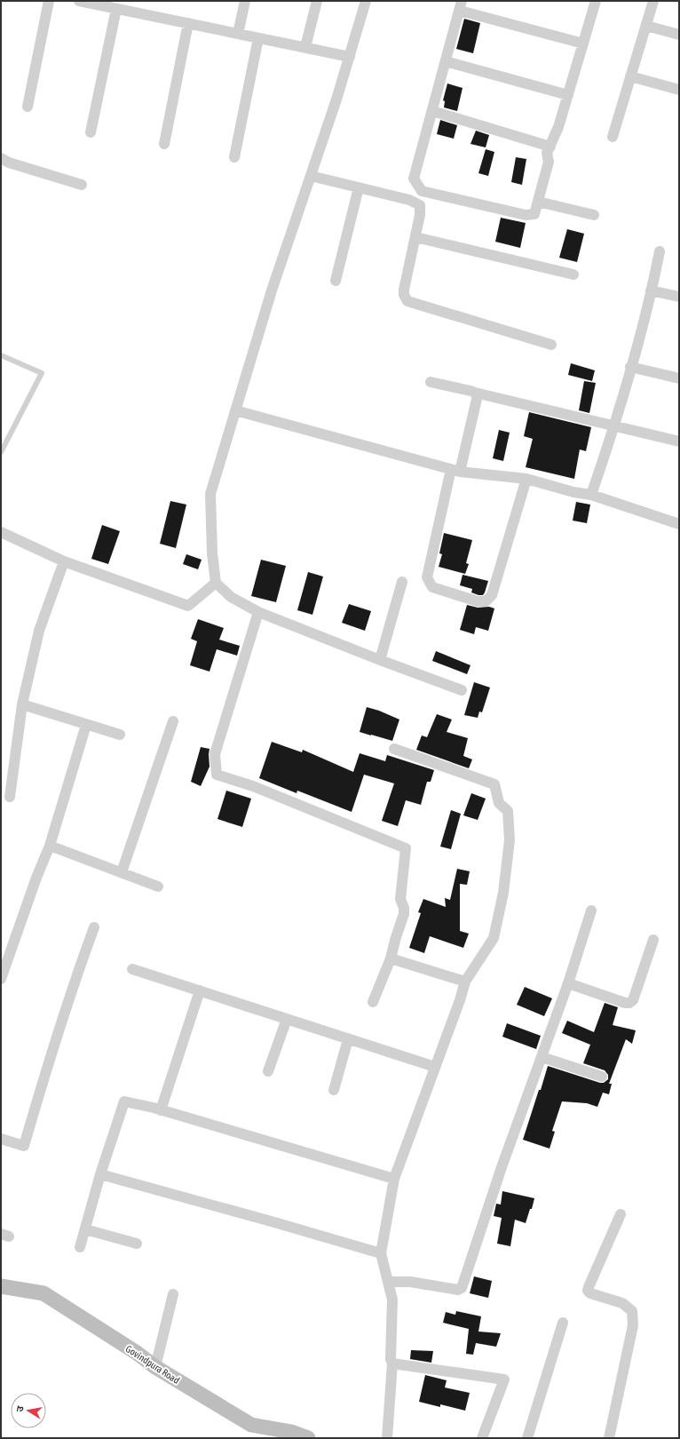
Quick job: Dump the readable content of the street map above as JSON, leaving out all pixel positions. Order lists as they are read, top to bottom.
{
  "streets": {
    "street": ["Govindpura Road"]
  },
  "north": "left"
}
